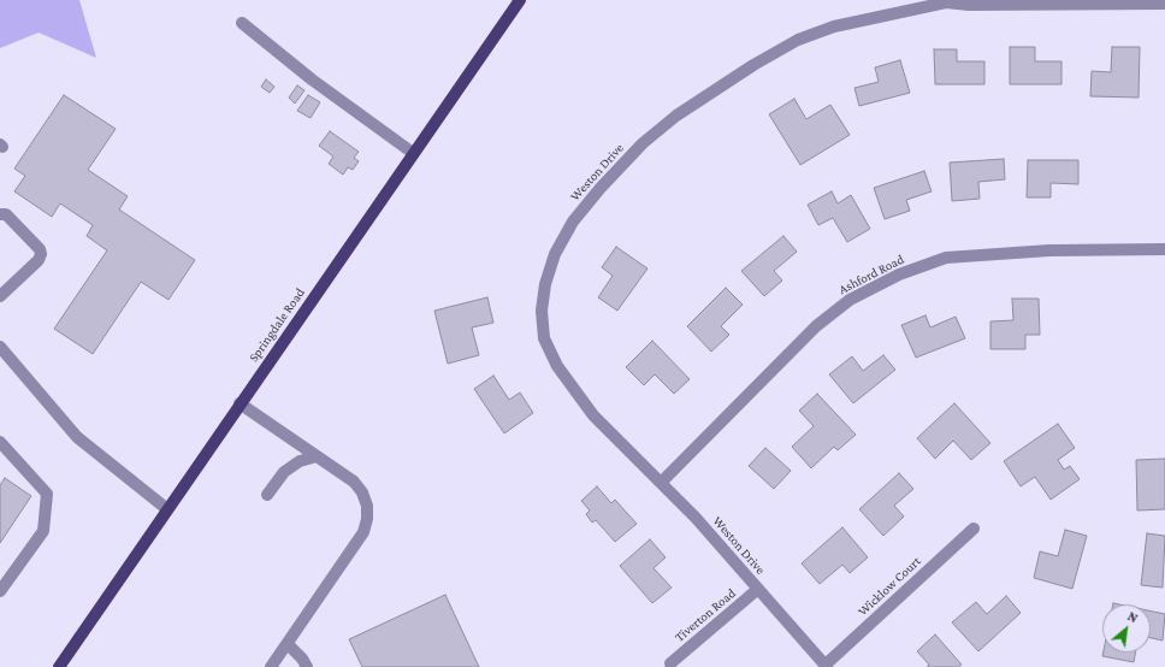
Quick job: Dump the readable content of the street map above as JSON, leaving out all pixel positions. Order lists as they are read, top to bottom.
{
  "streets": {
    "main road": ["Springdale Road"],
    "street": [
      "Weston Drive",
      "Ashford Road",
      "Wicklow Court",
      "Tiverton Road"
    ]
  },
  "crossings": [
    ["Weston Drive", "Ashford Road"],
    ["Weston Drive", "Wicklow Court"],
    ["Weston Drive", "Tiverton Road"]
  ],
  "north": "top right"
}
